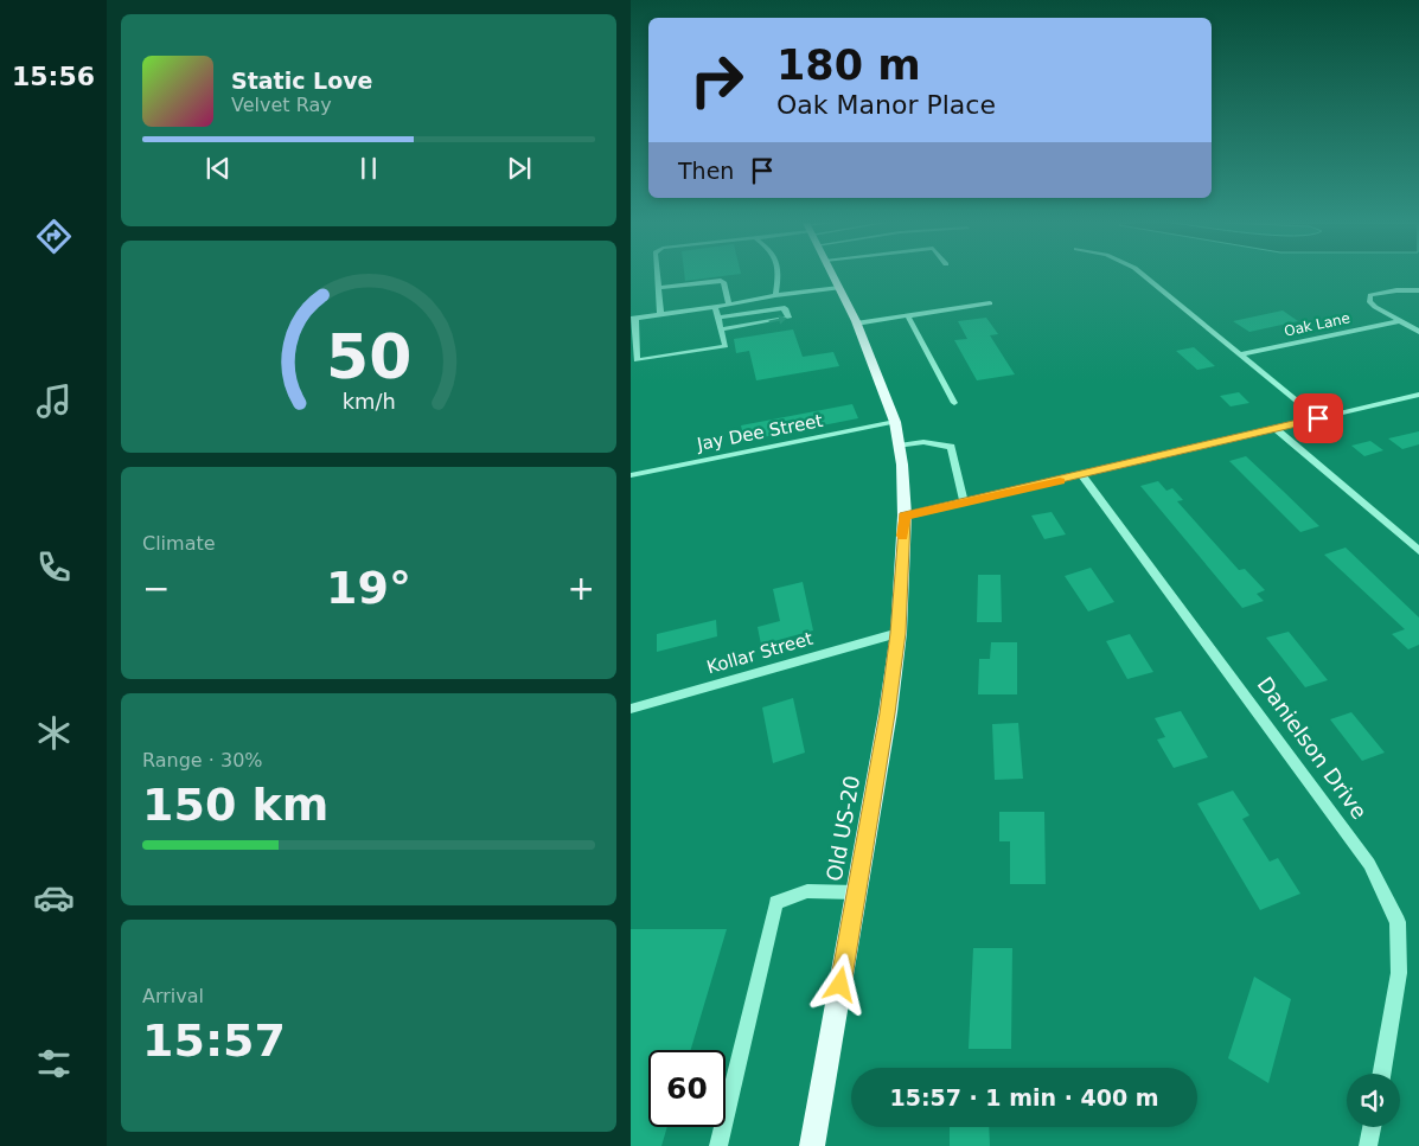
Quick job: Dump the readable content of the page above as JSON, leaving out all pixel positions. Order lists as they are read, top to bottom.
{
  "streets": {
    "main road": ["Old US-20"],
    "street": [
      "Oak Lane",
      "Jay Dee Street",
      "Kollar Street",
      "Danielson Drive"
    ]
  },
  "crossings": [
    ["Jay Dee Street", "Old US-20"],
    ["Kollar Street", "Old US-20"]
  ],
  "page": {
    "tabs": "15:56",
    "turn": ["180 m", "Oak Manor Place"],
    "song": ["Static Love", "Velvet Ray"],
    "then": "Then",
    "tile": [
      "Climate",
      ["Range · 30%", "150 km"],
      ["Arrival", "15:57"]
    ],
    "heat": ["−", "19°", "+"],
    "limit": "60",
    "trip": "15:57 · 1 min · 400 m",
    "gauge": ["50", "km/h"]
  }
}
